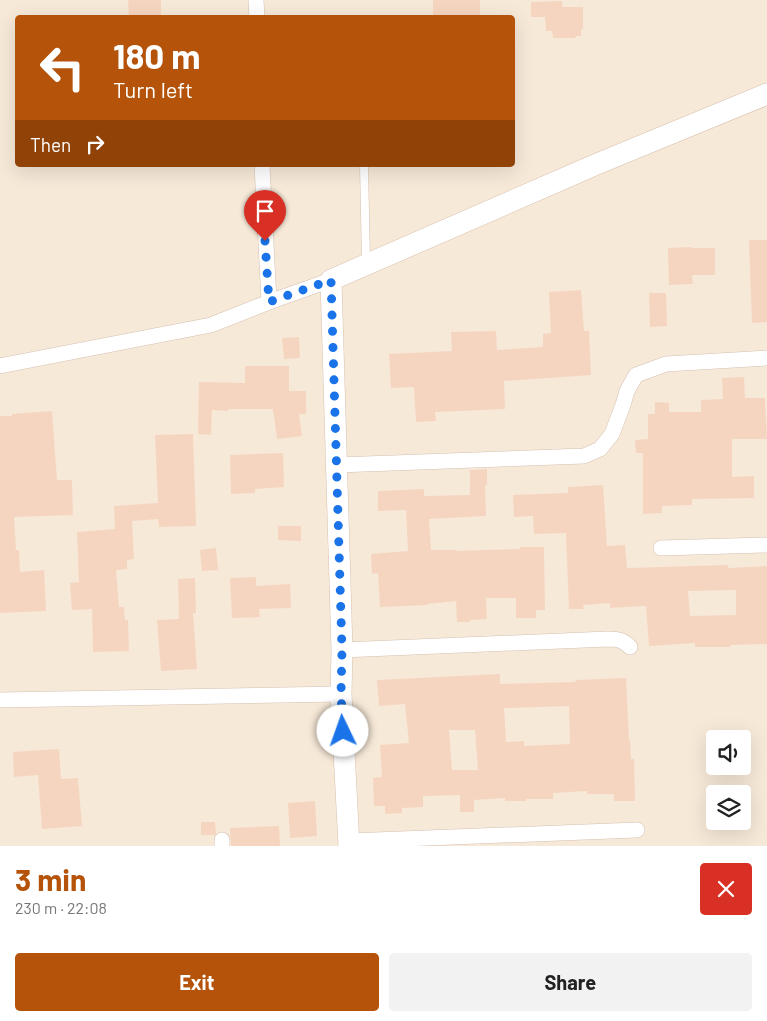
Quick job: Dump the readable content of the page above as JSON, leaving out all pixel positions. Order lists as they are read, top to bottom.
{
  "page": {
    "turn": ["180 m", "Turn left"],
    "then": "Then",
    "heading": ["3 min", "230 m · 22:08"],
    "buttons": ["Exit", "Share"]
  }
}
